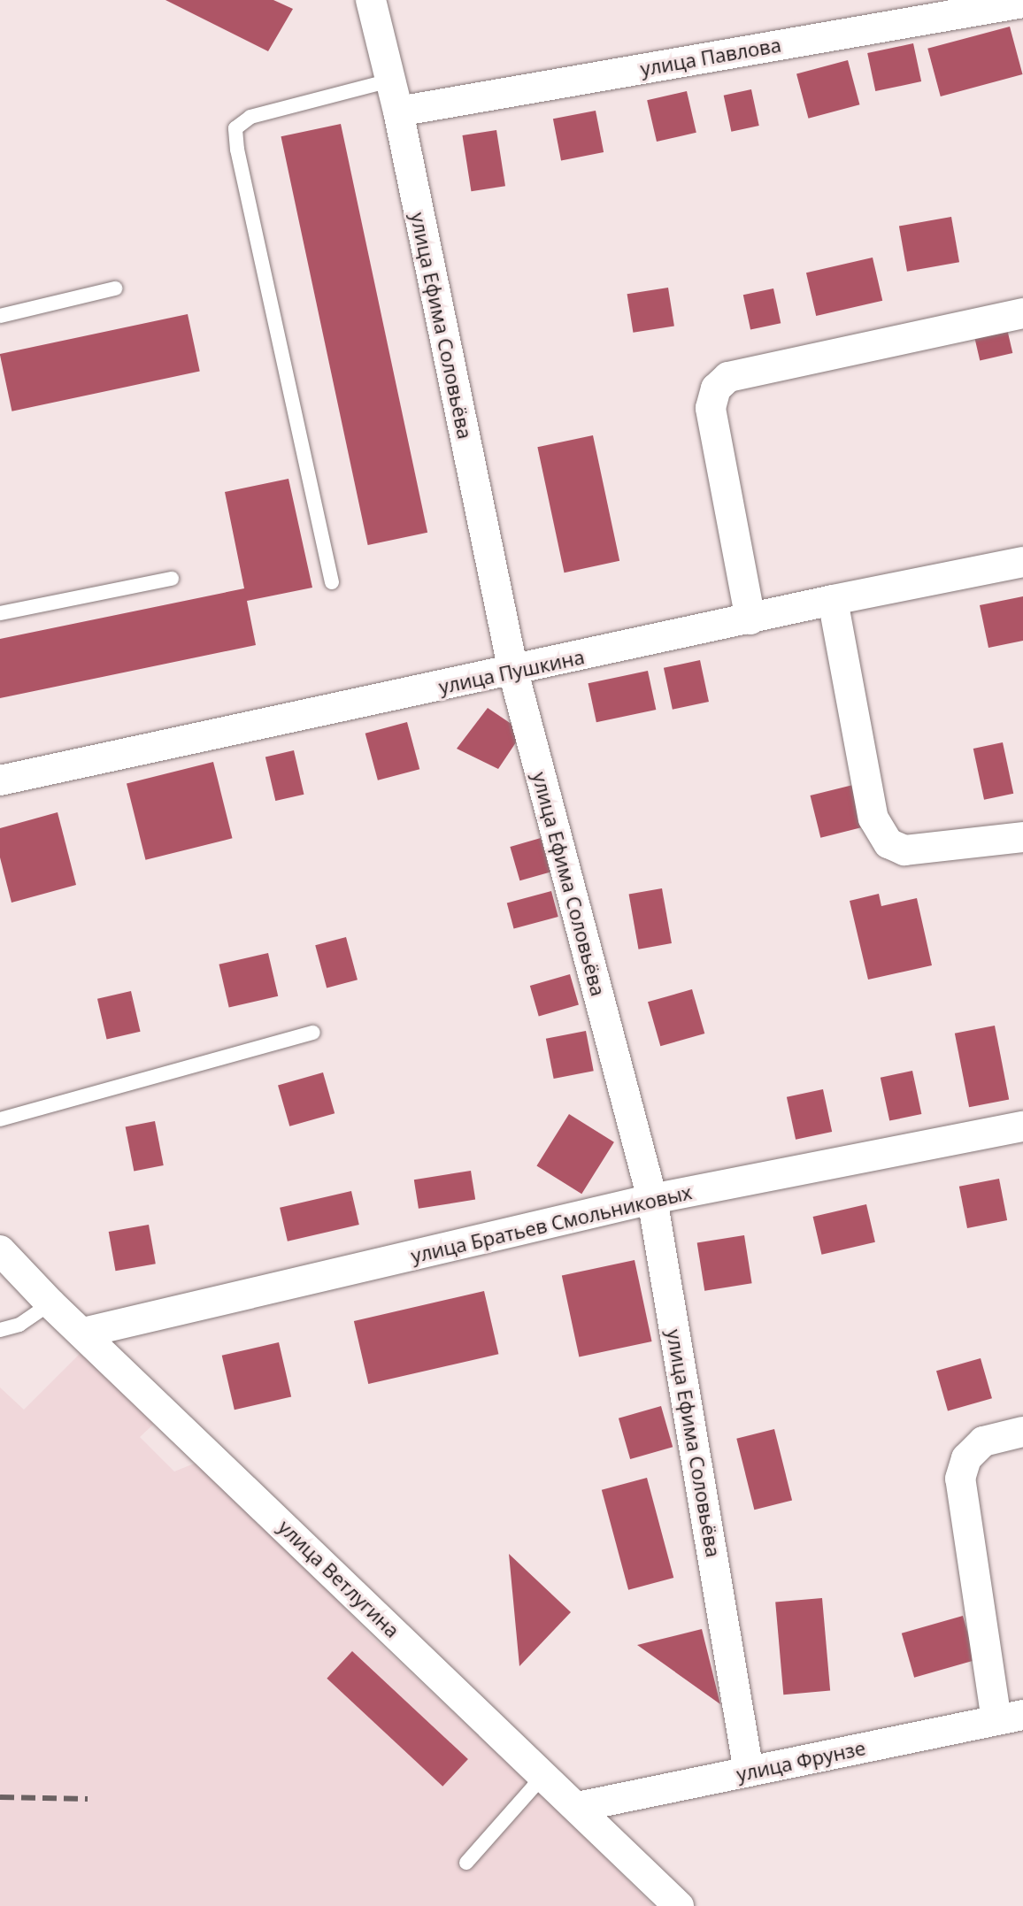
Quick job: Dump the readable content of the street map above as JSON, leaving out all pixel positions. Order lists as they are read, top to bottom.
{
  "streets": {
    "street": [
      "улица Павлова",
      "улица Ефима Соловьёва",
      "улица Пушкина",
      "улица Братьев Смольниковых",
      "улица Ветлугина",
      "улица Фрунзе"
    ]
  },
  "crossings": [
    ["улица Павлова", "улица Ефима Соловьёва"],
    ["улица Ефима Соловьёва", "улица Пушкина"],
    ["улица Ефима Соловьёва", "улица Братьев Смольниковых"],
    ["улица Ефима Соловьёва", "улица Фрунзе"],
    ["улица Братьев Смольниковых", "улица Ветлугина"],
    ["улица Ветлугина", "улица Фрунзе"]
  ]
}
